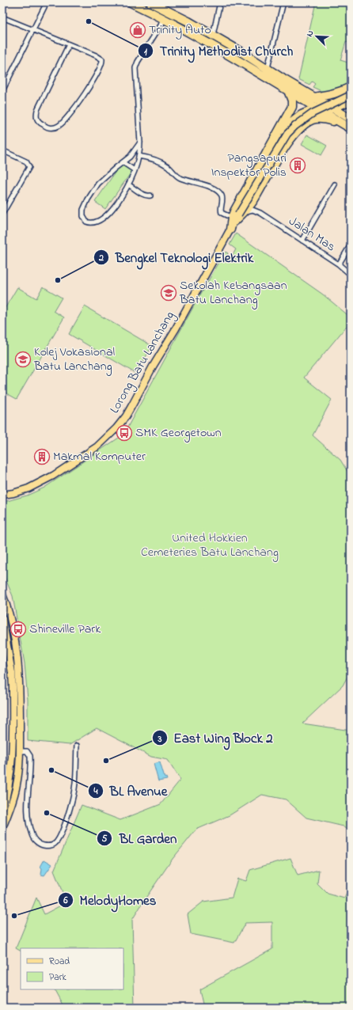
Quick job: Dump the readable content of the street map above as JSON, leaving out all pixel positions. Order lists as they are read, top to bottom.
{
  "streets": {
    "main road": ["Lorong Batu Lanchang"],
    "street": ["Jalan Mas"]
  },
  "parks": ["United Hokkien Cemeteries Batu Lanchang"],
  "places": {
    "other": [
      "Trinity Methodist Church",
      "Bengkel Teknologi Elektrik",
      "East Wing Block 2",
      "BL Avenue",
      "BL Garden",
      "MelodyHomes"
    ],
    "shop": ["Trinity Auto"],
    "building": ["Pangsapuri Inspektor Polis", "Makmal Komputer"],
    "school or university": ["Sekolah Kebangsaan Batu Lanchang", "Kolej Vokasional Batu Lanchang"],
    "bus stop": ["SMK Georgetown", "Shineville Park"]
  },
  "legend": ["Road", "Park"],
  "north": "top left"
}
